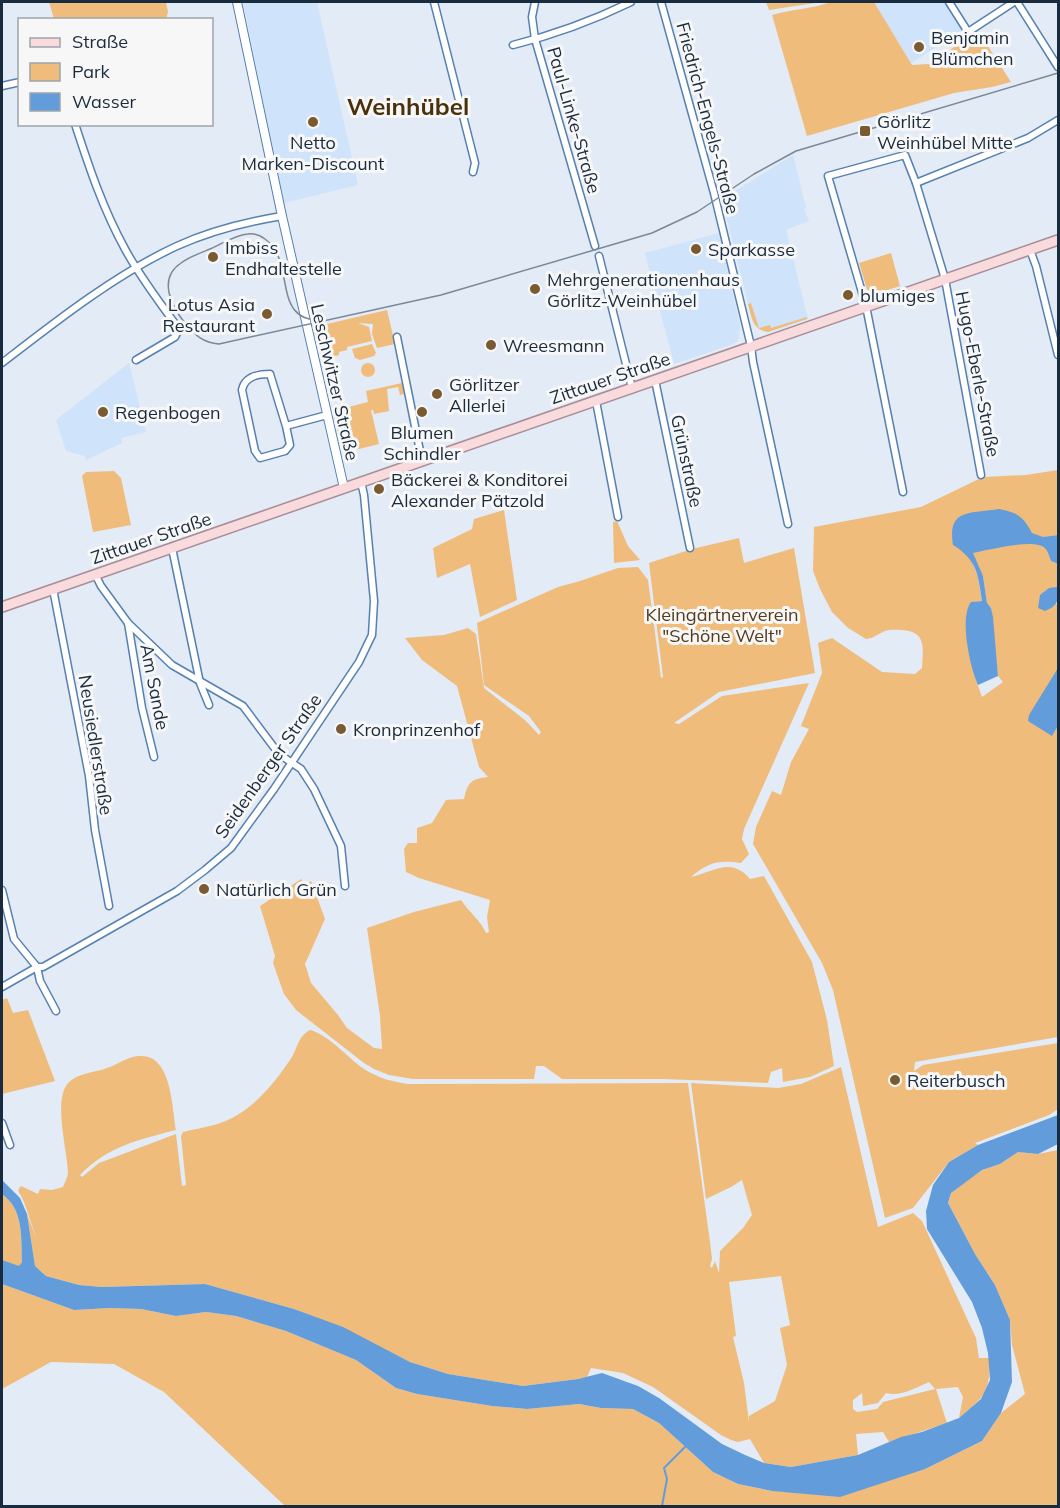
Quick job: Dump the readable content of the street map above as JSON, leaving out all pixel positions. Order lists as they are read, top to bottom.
{
  "streets": {
    "main road": ["Zittauer Straße"],
    "street": [
      "Friedrich-Engels-Straße",
      "Paul-Linke-Straße",
      "Hugo-Eberle-Straße",
      "Leschwitzer Straße",
      "Grünstraße",
      "Am Sande",
      "Neusiedlerstraße",
      "Seidenberger Straße"
    ]
  },
  "crossings": [
    ["Friedrich-Engels-Straße", "Zittauer Straße"],
    ["Hugo-Eberle-Straße", "Zittauer Straße"],
    ["Zittauer Straße", "Leschwitzer Straße"],
    ["Zittauer Straße", "Grünstraße"],
    ["Zittauer Straße", "Am Sande"],
    ["Zittauer Straße", "Neusiedlerstraße"],
    ["Zittauer Straße", "Seidenberger Straße"],
    ["Am Sande", "Seidenberger Straße"]
  ],
  "districts": ["Weinhübel"],
  "parks": ["Kleingärtnerverein \"Schöne Welt\""],
  "places": {
    "other": [
      "Benjamin Blümchen",
      "Netto Marken-Discount",
      "Sparkasse",
      "Imbiss Endhaltestelle",
      "Mehrgenerationenhaus Görlitz-Weinhübel",
      "blumiges",
      "Lotus Asia Restaurant",
      "Wreesmann",
      "Görlitzer Allerlei",
      "Regenbogen",
      "Blumen Schindler",
      "Bäckerei & Konditorei Alexander Pätzold",
      "Kronprinzenhof",
      "Natürlich Grün",
      "Reiterbusch"
    ],
    "transit": ["Görlitz Weinhübel Mitte"]
  },
  "legend": ["Straße", "Park", "Wasser"]
}
